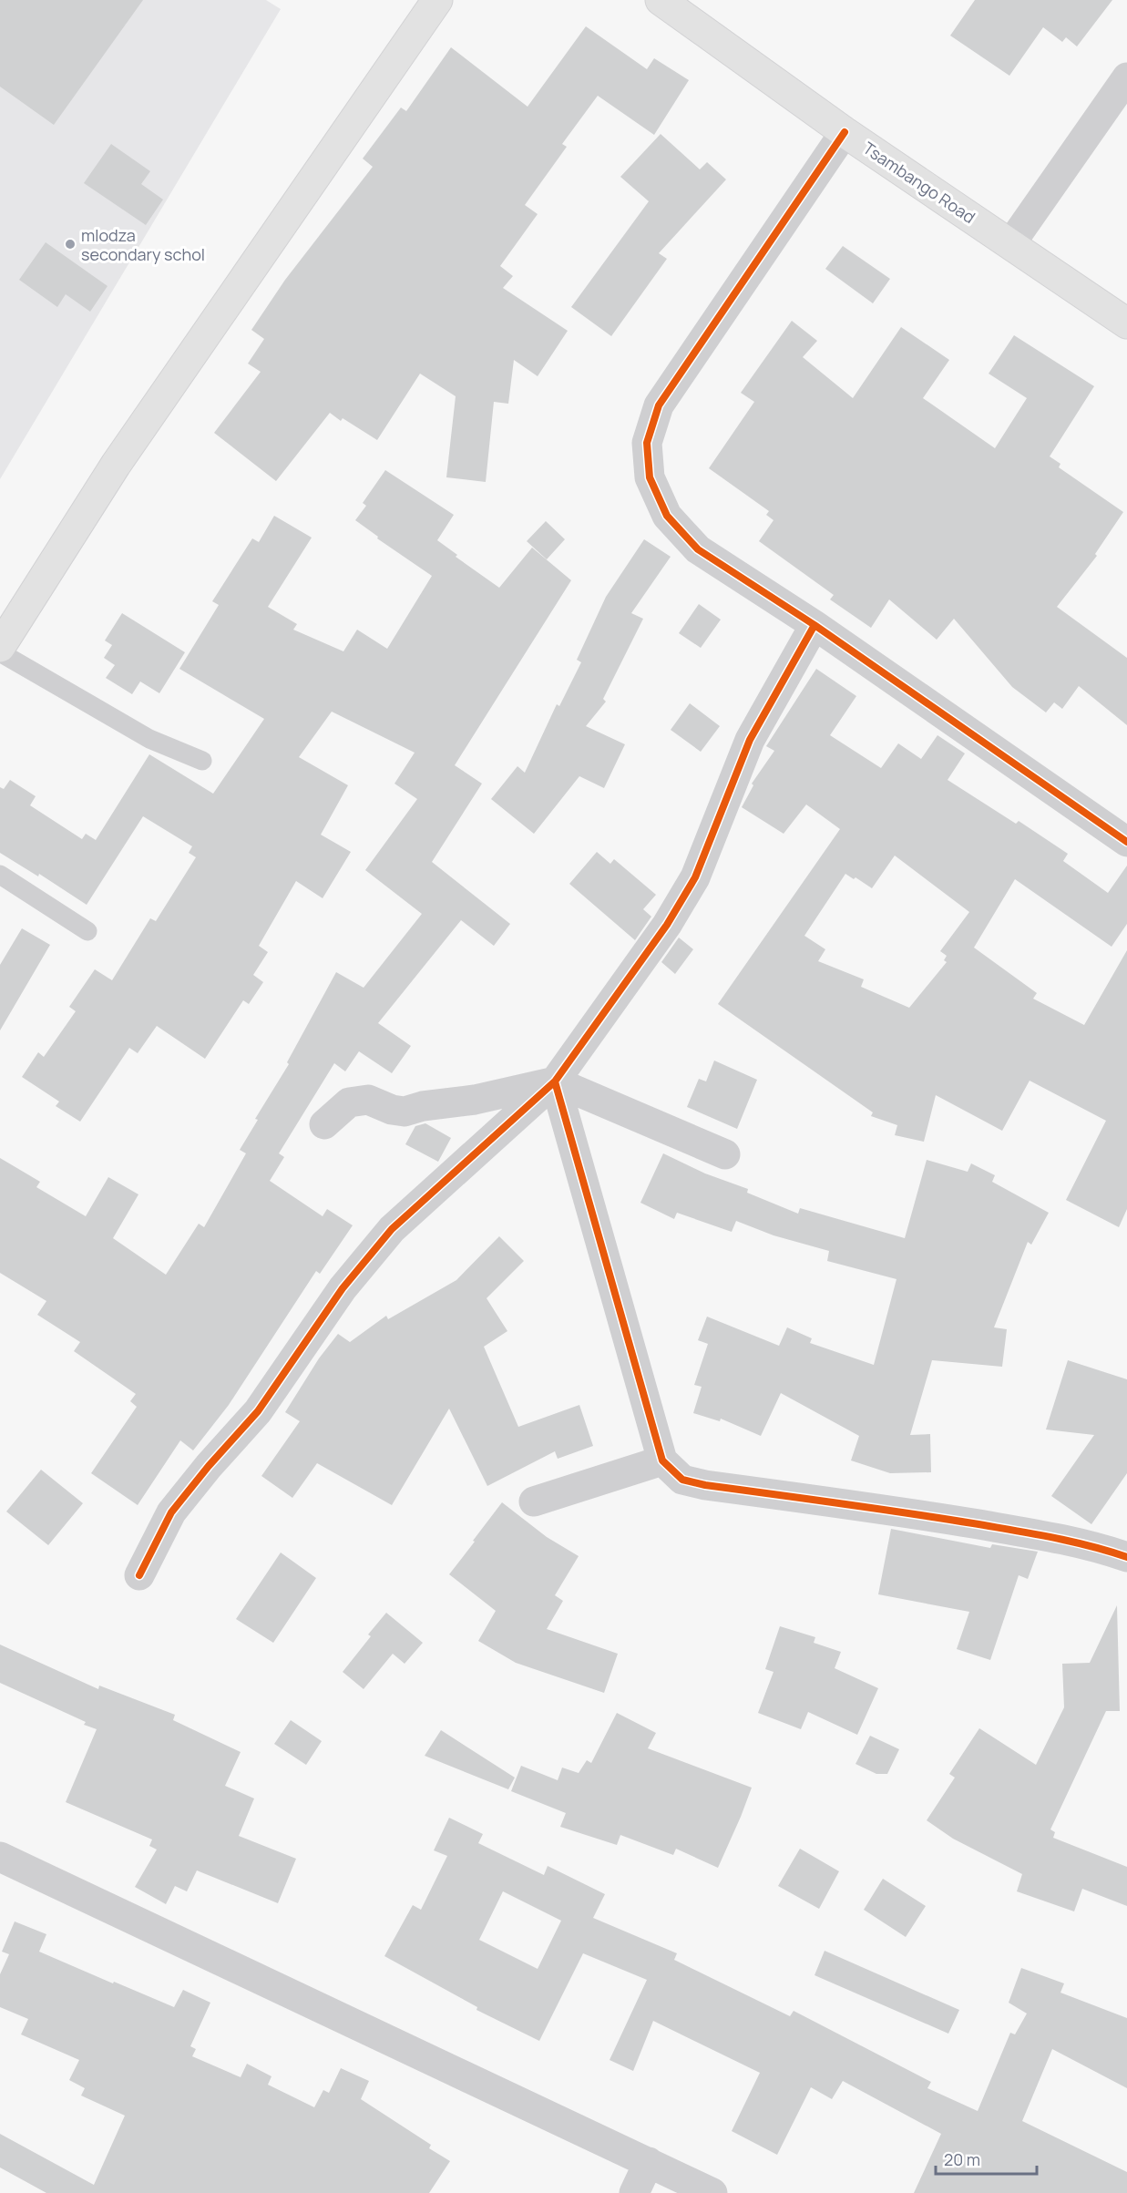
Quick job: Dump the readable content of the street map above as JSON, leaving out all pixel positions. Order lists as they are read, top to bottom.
{
  "streets": {
    "street": ["Tsambango Road"]
  },
  "places": ["mlodza secondary schol"],
  "scale_bar": "20 m"
}
